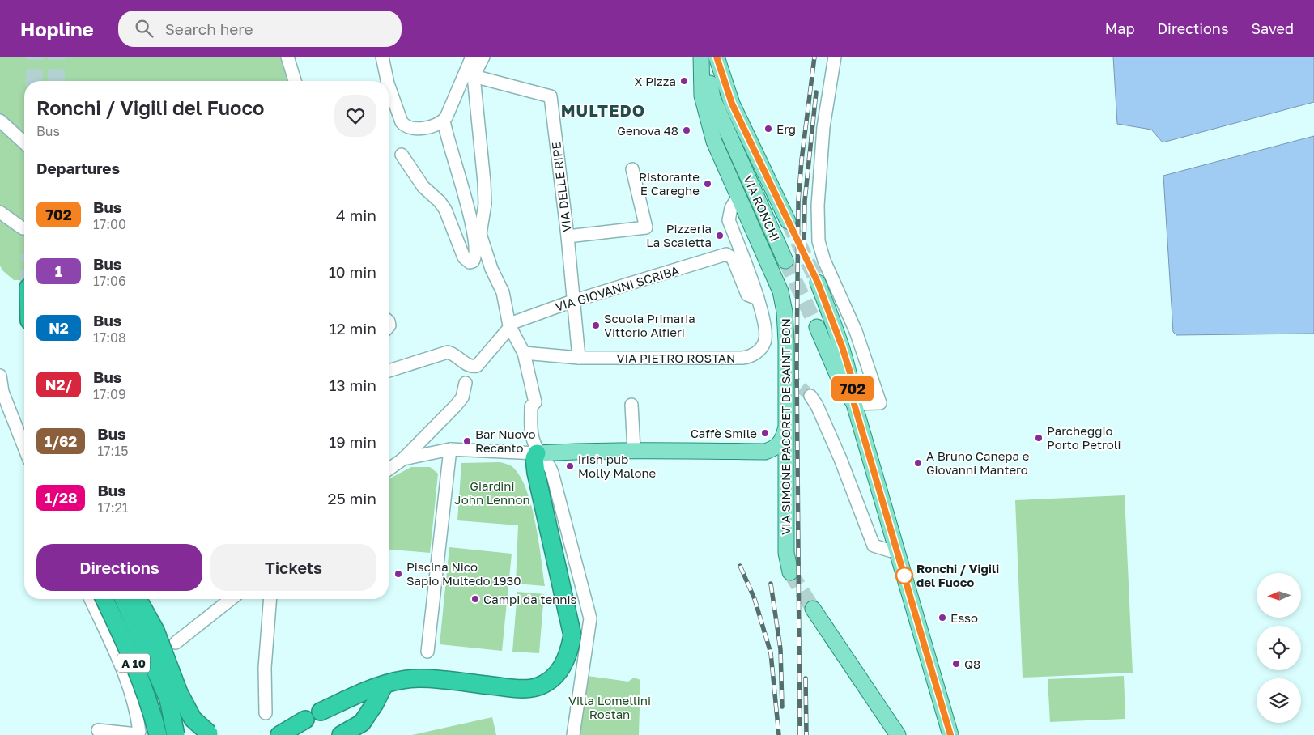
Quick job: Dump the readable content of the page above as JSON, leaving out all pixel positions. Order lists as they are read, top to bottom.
{
  "streets": {
    "highway": ["A 10"],
    "main road": ["VIA RONCHI", "VIA SIMONE PACORET DE SAINT BON"],
    "street": ["VIA DELLE RIPE", "VIA GIOVANNI SCRIBA", "VIA PIETRO ROSTAN"]
  },
  "crossings": [
    ["VIA DELLE RIPE", "VIA GIOVANNI SCRIBA"],
    ["VIA DELLE RIPE", "VIA PIETRO ROSTAN"],
    ["VIA GIOVANNI SCRIBA", "VIA PIETRO ROSTAN"],
    ["VIA PIETRO ROSTAN", "VIA SIMONE PACORET DE SAINT BON"]
  ],
  "districts": ["MULTEDO"],
  "parks": ["Giardini John Lennon", "Villa Lomellini Rostan"],
  "places": [
    "X Pizza",
    "Erg",
    "Genova 48",
    "Ristorante E Careghe",
    "Pizzeria La Scaletta",
    "Scuola Primaria Vittorio Alfieri",
    "Caffè Smile",
    "Parcheggio Porto Petroli",
    "Bar Nuovo Recanto",
    "A Bruno Canepa e Giovanni Mantero",
    "irish pub Molly Malone",
    "Piscina Nico Sapio Multedo 1930",
    "Ronchi / Vigili del Fuoco",
    "Campi da tennis",
    "Esso",
    "Q8"
  ],
  "lines": ["bus line 702"],
  "north": "left",
  "page": {
    "header": "Hopline",
    "search": "Search here",
    "nav": ["Map", "Directions", "Saved"],
    "on_map": "702",
    "heading": [
      ["Ronchi / Vigili del Fuoco", "Bus"],
      "Departures"
    ],
    "list": [
      {
        "mark": "702",
        "name": "Bus",
        "note": "17:00",
        "value": "4 min"
      },
      {
        "mark": "1",
        "name": "Bus",
        "note": "17:06",
        "value": "10 min"
      },
      {
        "mark": "N2",
        "name": "Bus",
        "note": "17:08",
        "value": "12 min"
      },
      {
        "mark": "N2/",
        "name": "Bus",
        "note": "17:09",
        "value": "13 min"
      },
      {
        "mark": "1/62",
        "name": "Bus",
        "note": "17:15",
        "value": "19 min"
      },
      {
        "mark": "1/28",
        "name": "Bus",
        "note": "17:21",
        "value": "25 min"
      }
    ],
    "buttons": ["Directions", "Tickets"]
  }
}
